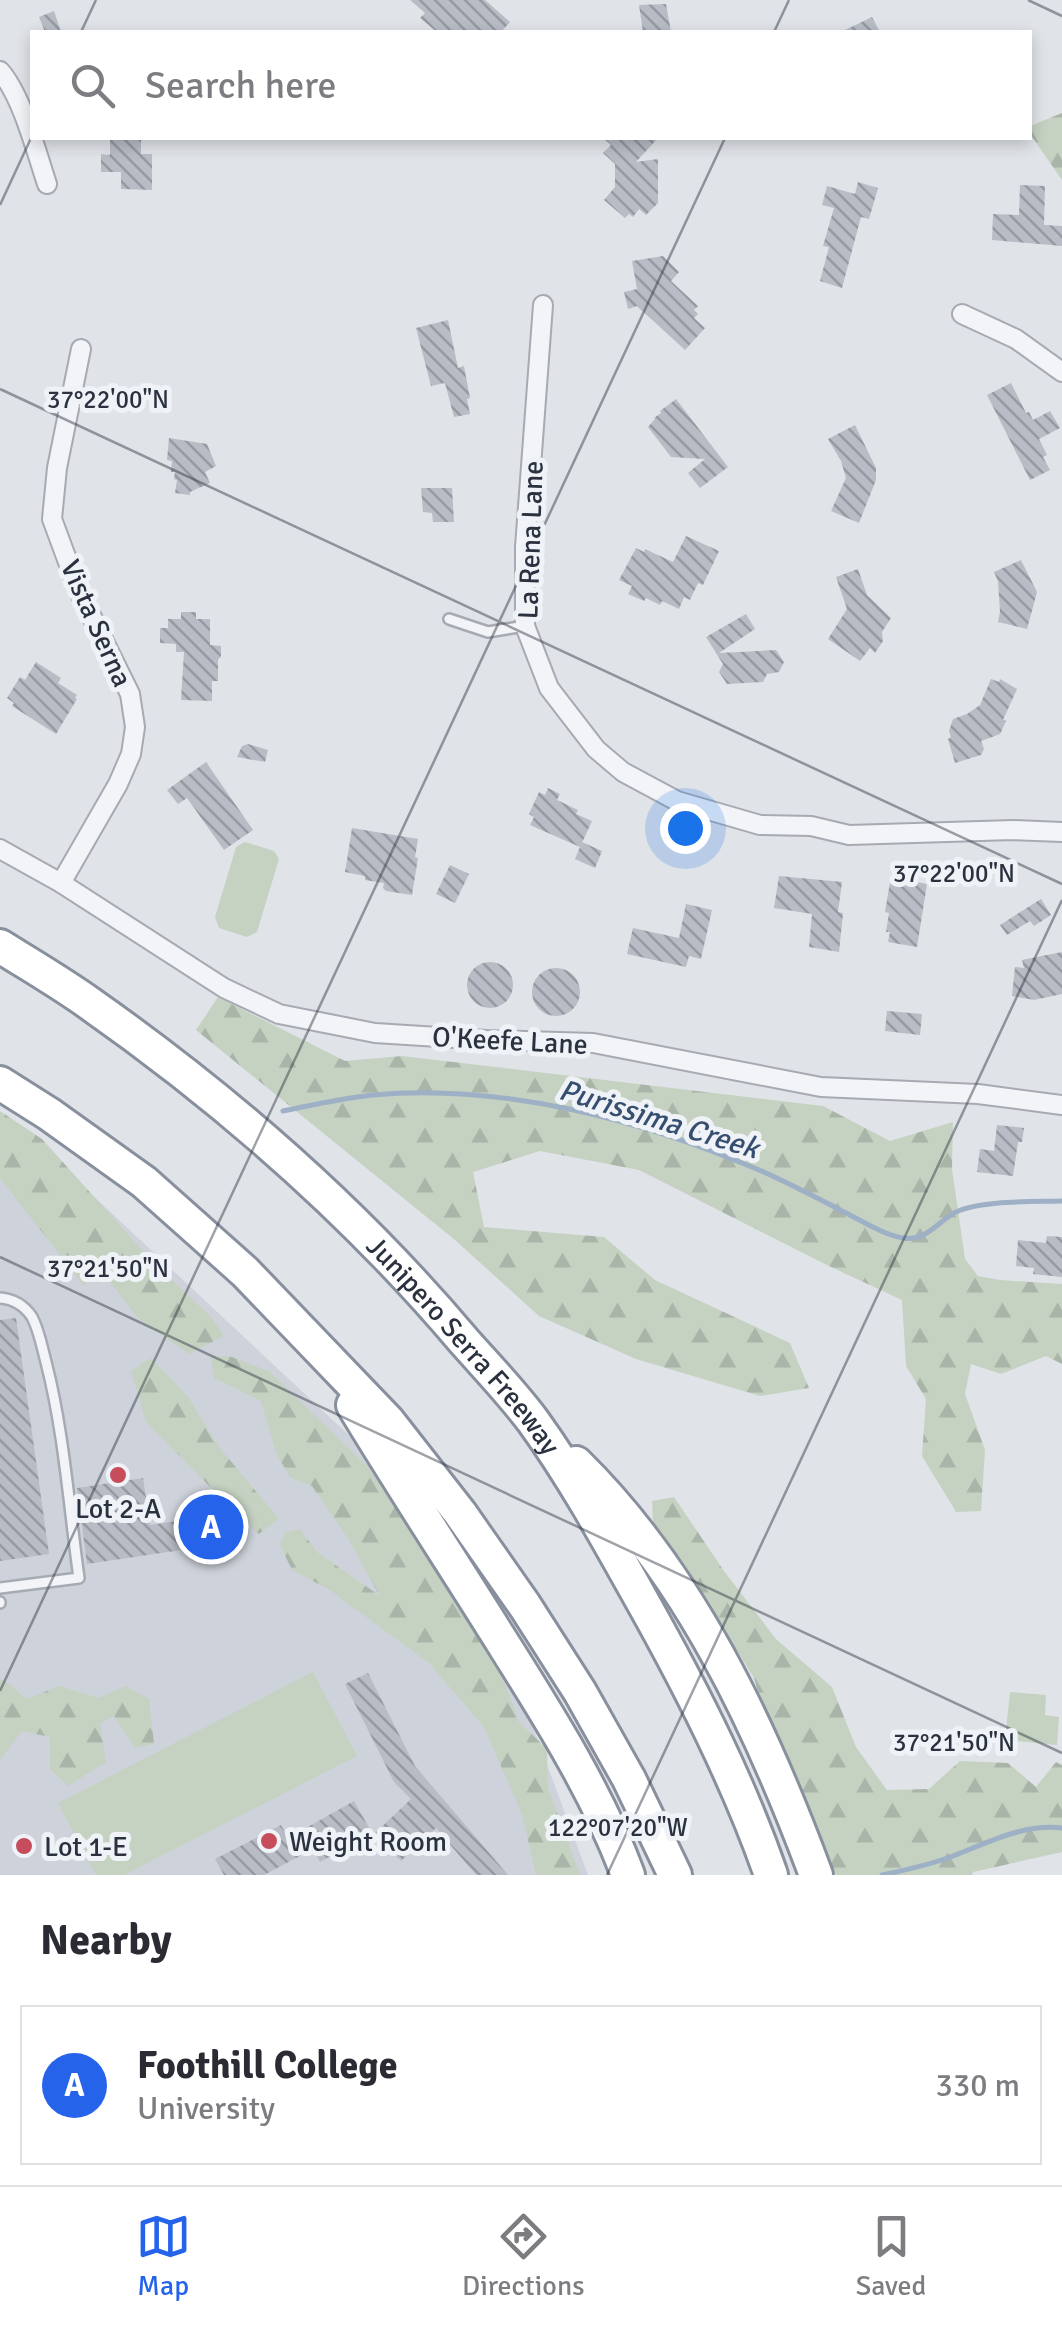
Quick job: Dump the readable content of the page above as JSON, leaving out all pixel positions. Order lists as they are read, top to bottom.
{
  "streets": {
    "highway": ["Junipero Serra Freeway"],
    "street": ["La Rena Lane", "Vista Serna", "O'Keefe Lane"]
  },
  "crossings": [
    ["Vista Serna", "O'Keefe Lane"]
  ],
  "water": ["Purissima Creek"],
  "places": ["Lot 2-A", "Weight Room", "Lot 1-E"],
  "page": {
    "search": "Search here",
    "pins": "A",
    "heading": "Nearby",
    "list": [
      {
        "mark": "A",
        "name": "Foothill College",
        "note": "University",
        "value": "330 m"
      }
    ],
    "nav": ["Map", "Directions", "Saved"]
  },
  "coordinates": ["37°22'00\"N", "37°21'50\"N", "122°07'20\"W"]
}
